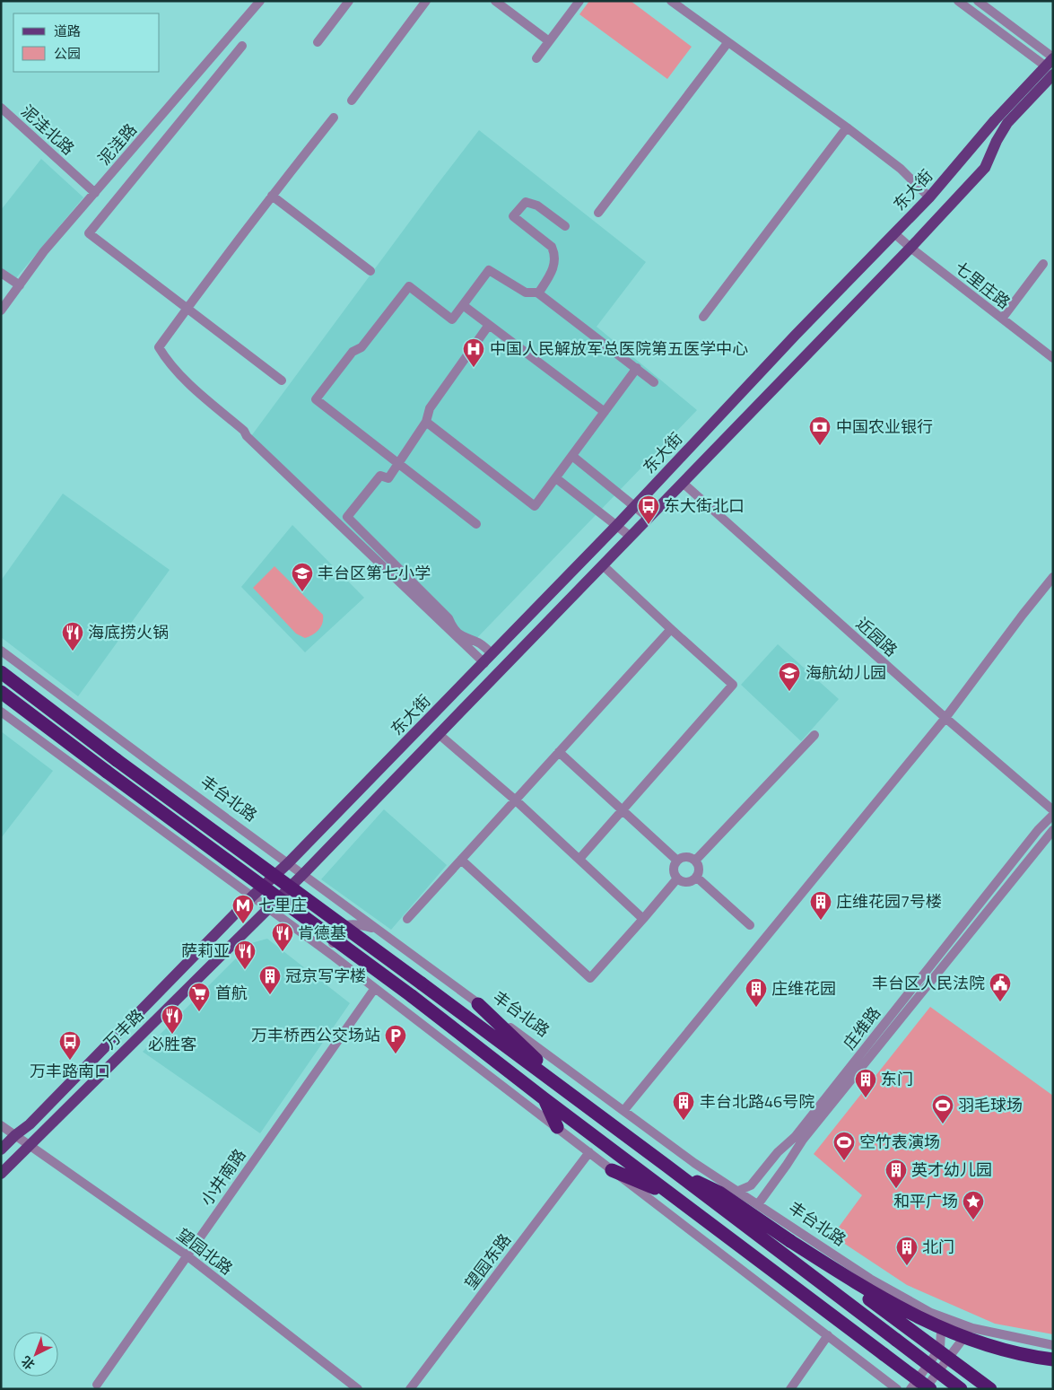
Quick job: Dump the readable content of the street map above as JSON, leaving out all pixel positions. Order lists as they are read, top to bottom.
{
  "streets": {
    "main road": ["东大街", "万丰路"],
    "street": [
      "泥洼北路",
      "泥洼路",
      "七里庄路",
      "近园路",
      "丰台北路",
      "庄维路",
      "小井南路",
      "望园北路",
      "望园东路"
    ]
  },
  "crossings": [
    ["泥洼北路", "泥洼路"],
    ["东大街", "七里庄路"],
    ["东大街", "近园路"],
    ["东大街", "丰台北路"],
    ["东大街", "万丰路"],
    ["丰台北路", "庄维路"],
    ["万丰路", "望园北路"],
    ["小井南路", "望园北路"]
  ],
  "places": {
    "hospital": ["中国人民解放军总医院第五医学中心"],
    "bank": ["中国农业银行"],
    "bus stop": ["东大街北口", "万丰路南口"],
    "school or university": ["丰台区第七小学", "海航幼儿园"],
    "restaurant": [
      "海底捞火锅",
      "肯德基",
      "萨莉亚",
      "必胜客"
    ],
    "building": [
      "庄维花园7号楼",
      "冠京写字楼",
      "庄维花园",
      "东门",
      "丰台北路46号院",
      "英才幼儿园",
      "北门"
    ],
    "metro station": ["七里庄"],
    "public building": ["丰台区人民法院"],
    "supermarket": ["首航"],
    "parking": ["万丰桥西公交场站"],
    "sports": ["羽毛球场", "空竹表演场"],
    "place": ["和平广场"]
  },
  "legend": ["道路", "公园"],
  "north": "bottom left"
}
